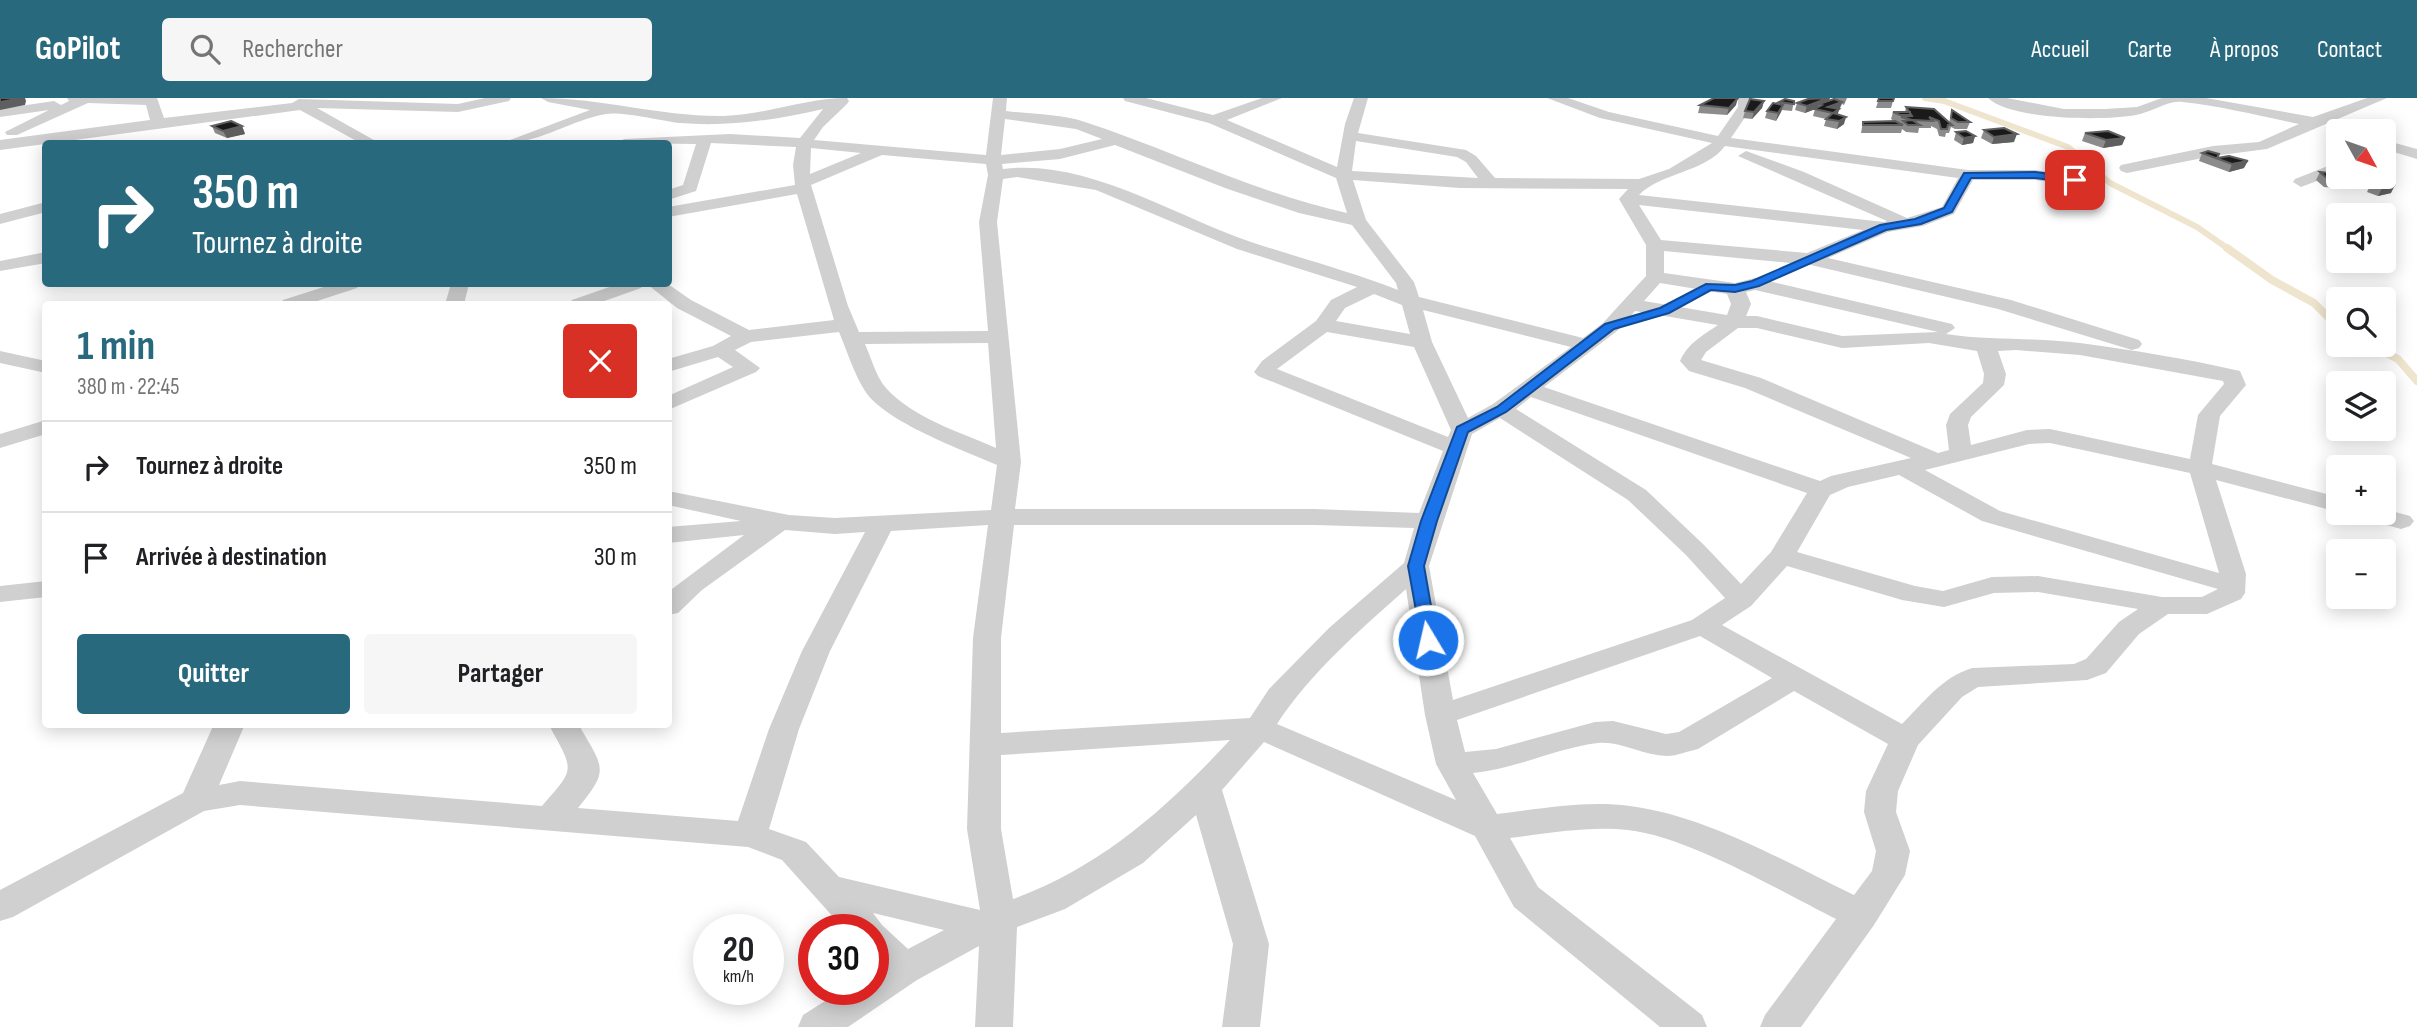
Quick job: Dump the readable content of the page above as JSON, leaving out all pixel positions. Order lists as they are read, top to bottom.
{
  "north": "bottom right",
  "page": {
    "header": "GoPilot",
    "search": "Rechercher",
    "nav": [
      "Accueil",
      "Carte",
      "À propos",
      "Contact"
    ],
    "map_buttons": ["+", "−"],
    "turn": ["350 m", "Tournez à droite"],
    "heading": ["1 min", "380 m · 22:45"],
    "list": [
      {
        "name": "Tournez à droite",
        "value": "350 m"
      },
      {
        "name": "Arrivée à destination",
        "value": "30 m"
      }
    ],
    "buttons": ["Quitter", "Partager"],
    "speed": "20 km/h",
    "limit": "30"
  }
}
